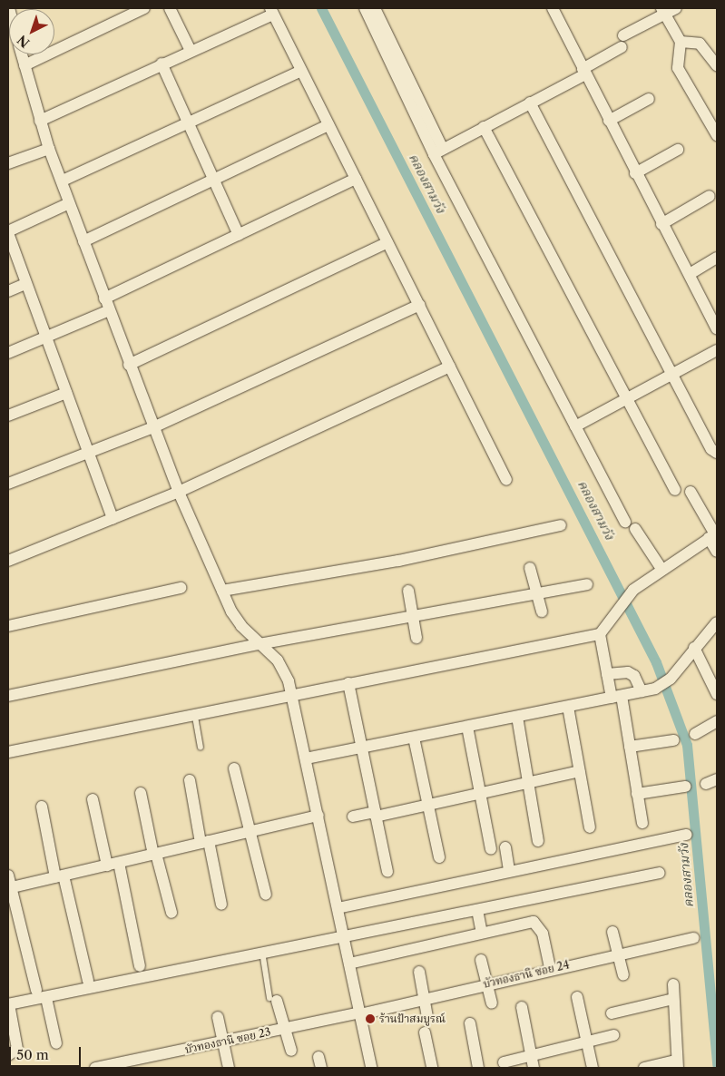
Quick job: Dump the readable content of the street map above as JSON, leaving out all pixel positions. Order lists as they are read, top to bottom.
{
  "streets": {
    "street": ["บัวทองธานี ซอย 24", "บัวทองธานี ซอย 23"]
  },
  "crossings": [
    ["บัวทองธานี ซอย 24", "บัวทองธานี ซอย 23"]
  ],
  "water": ["คลองสามวัง"],
  "places": ["ร้านป้าสมบูรณ์"],
  "scale_bar": "50 m",
  "north": "bottom left"
}
